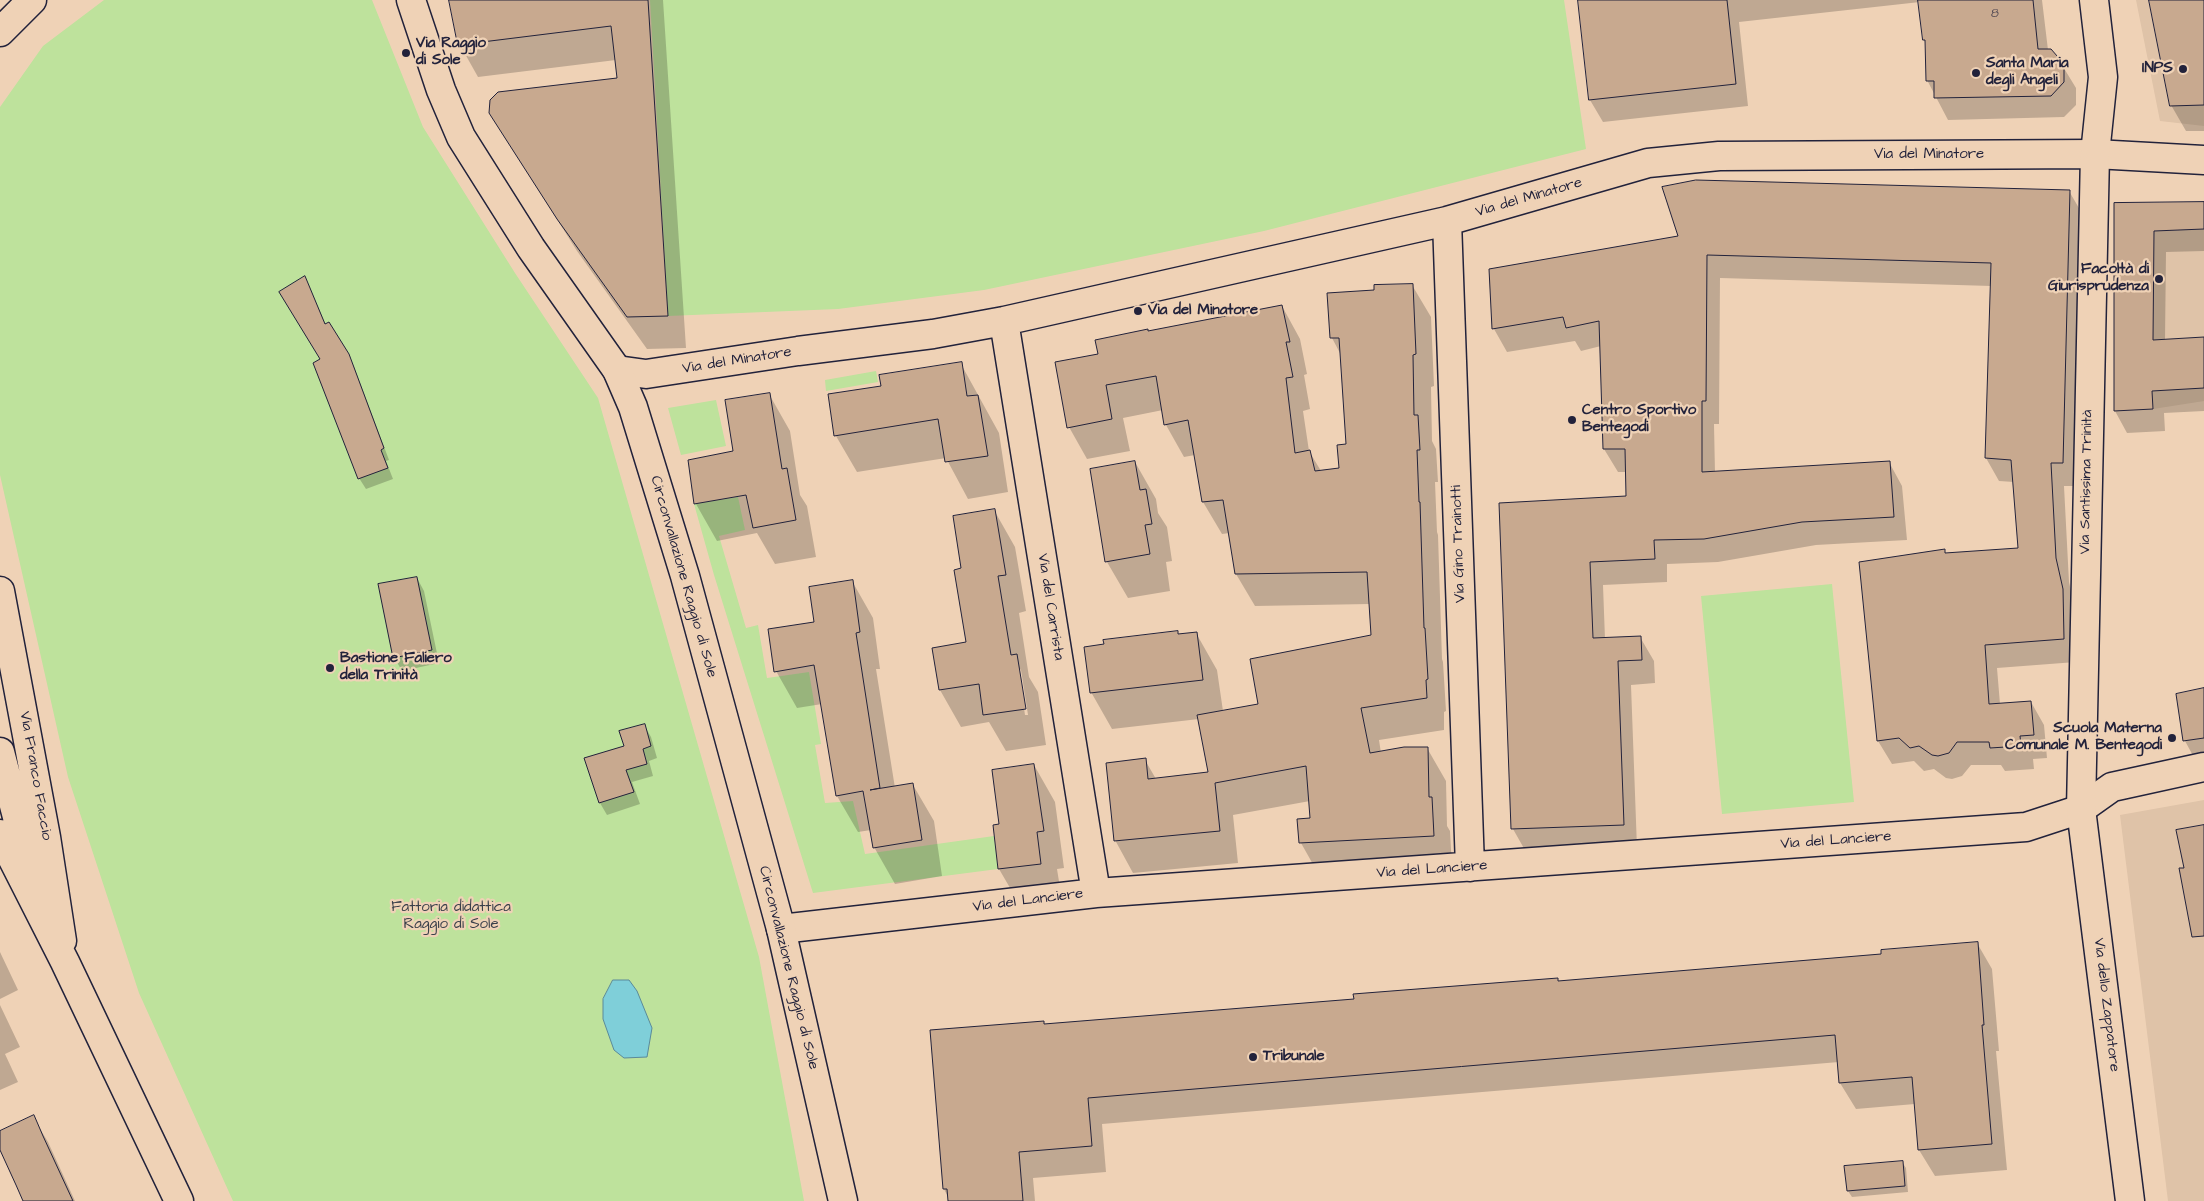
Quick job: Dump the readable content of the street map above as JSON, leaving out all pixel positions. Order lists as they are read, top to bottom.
{
  "streets": {
    "street": [
      "Via del Minatore",
      "Via Santissima Trinità",
      "Via Gino Trainotti",
      "Circonvallazione Raggio di Sole",
      "Via del Carrista",
      "Via Franco Faccio",
      "Via del Lanciere",
      "Via dello Zappatore"
    ]
  },
  "crossings": [
    ["Via del Minatore", "Via Santissima Trinità"],
    ["Via del Minatore", "Via Gino Trainotti"],
    ["Via del Minatore", "Circonvallazione Raggio di Sole"],
    ["Via del Minatore", "Via del Carrista"],
    ["Via Santissima Trinità", "Via del Lanciere"],
    ["Via Santissima Trinità", "Via dello Zappatore"],
    ["Via Gino Trainotti", "Via del Lanciere"],
    ["Circonvallazione Raggio di Sole", "Via del Lanciere"],
    ["Via del Carrista", "Via del Lanciere"],
    ["Via del Lanciere", "Via dello Zappatore"]
  ],
  "parks": ["Fattoria didattica Raggio di Sole"],
  "places": [
    "Via Raggio di Sole",
    "INPS",
    "Santa Maria degli Angeli",
    "Facoltà di Giurisprudenza",
    "Via del Minatore",
    "Centro Sportivo Bentegodi",
    "Bastione Faliero della Trinità",
    "Scuola Materna Comunale M. Bentegodi",
    "Tribunale"
  ],
  "house_numbers": ["8"]
}
